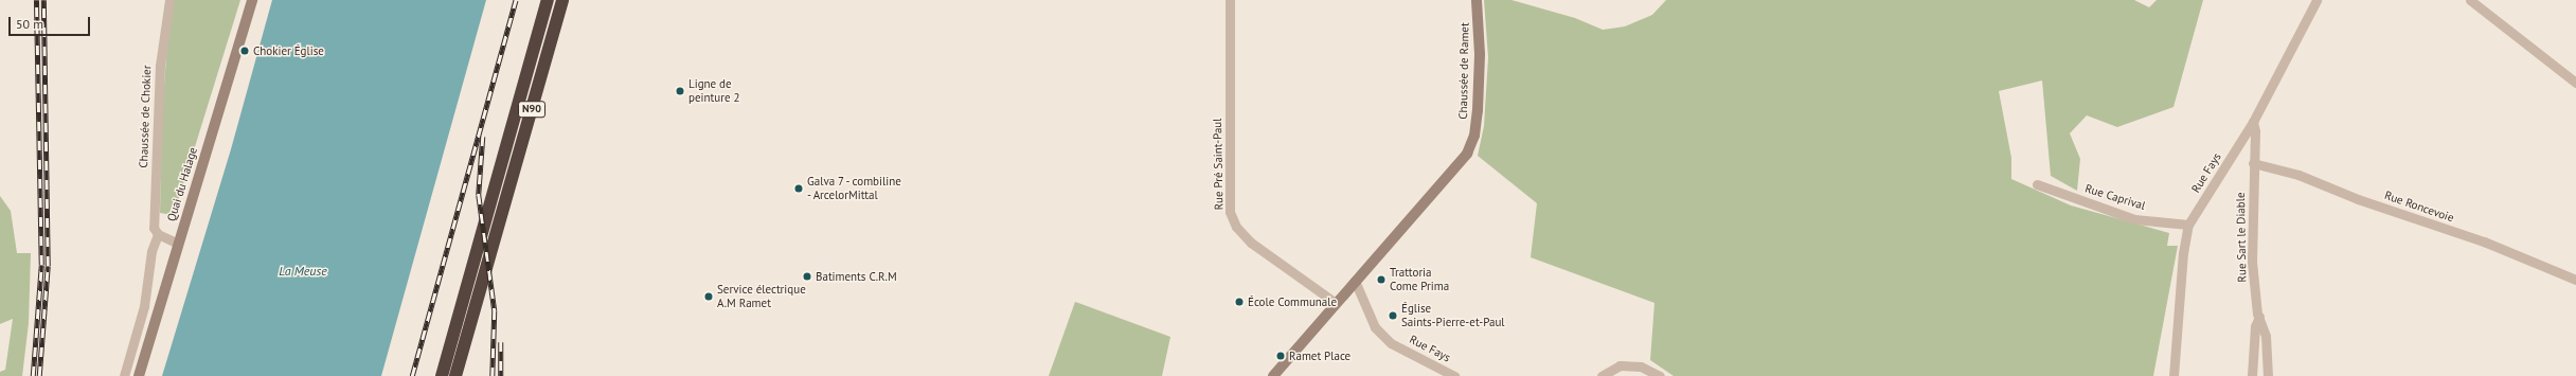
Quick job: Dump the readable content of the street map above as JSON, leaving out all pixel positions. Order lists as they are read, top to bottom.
{
  "streets": {
    "highway": ["N90"],
    "main road": ["Chaussée de Ramet", "Quai du Halage"],
    "street": [
      "Chaussée de Chokier",
      "Rue Pré Saint-Paul",
      "Rue Fays",
      "Rue Caprival",
      "Rue Roncevoie",
      "Rue Sart le Diable"
    ]
  },
  "crossings": [
    ["Chaussée de Ramet", "Rue Fays"],
    ["Rue Fays", "Rue Caprival"],
    ["Rue Fays", "Rue Sart le Diable"],
    ["Rue Roncevoie", "Rue Sart le Diable"]
  ],
  "water": ["La Meuse"],
  "places": [
    "Chokier Église",
    "Ligne de peinture 2",
    "Galva 7 - combiline - ArcelorMittal",
    "Batiments C.R.M",
    "Trattoria Come Prima",
    "Service électrique A.M Ramet",
    "École Communale",
    "Église Saints-Pierre-et-Paul",
    "Ramet Place"
  ],
  "scale_bar": "50 m"
}
